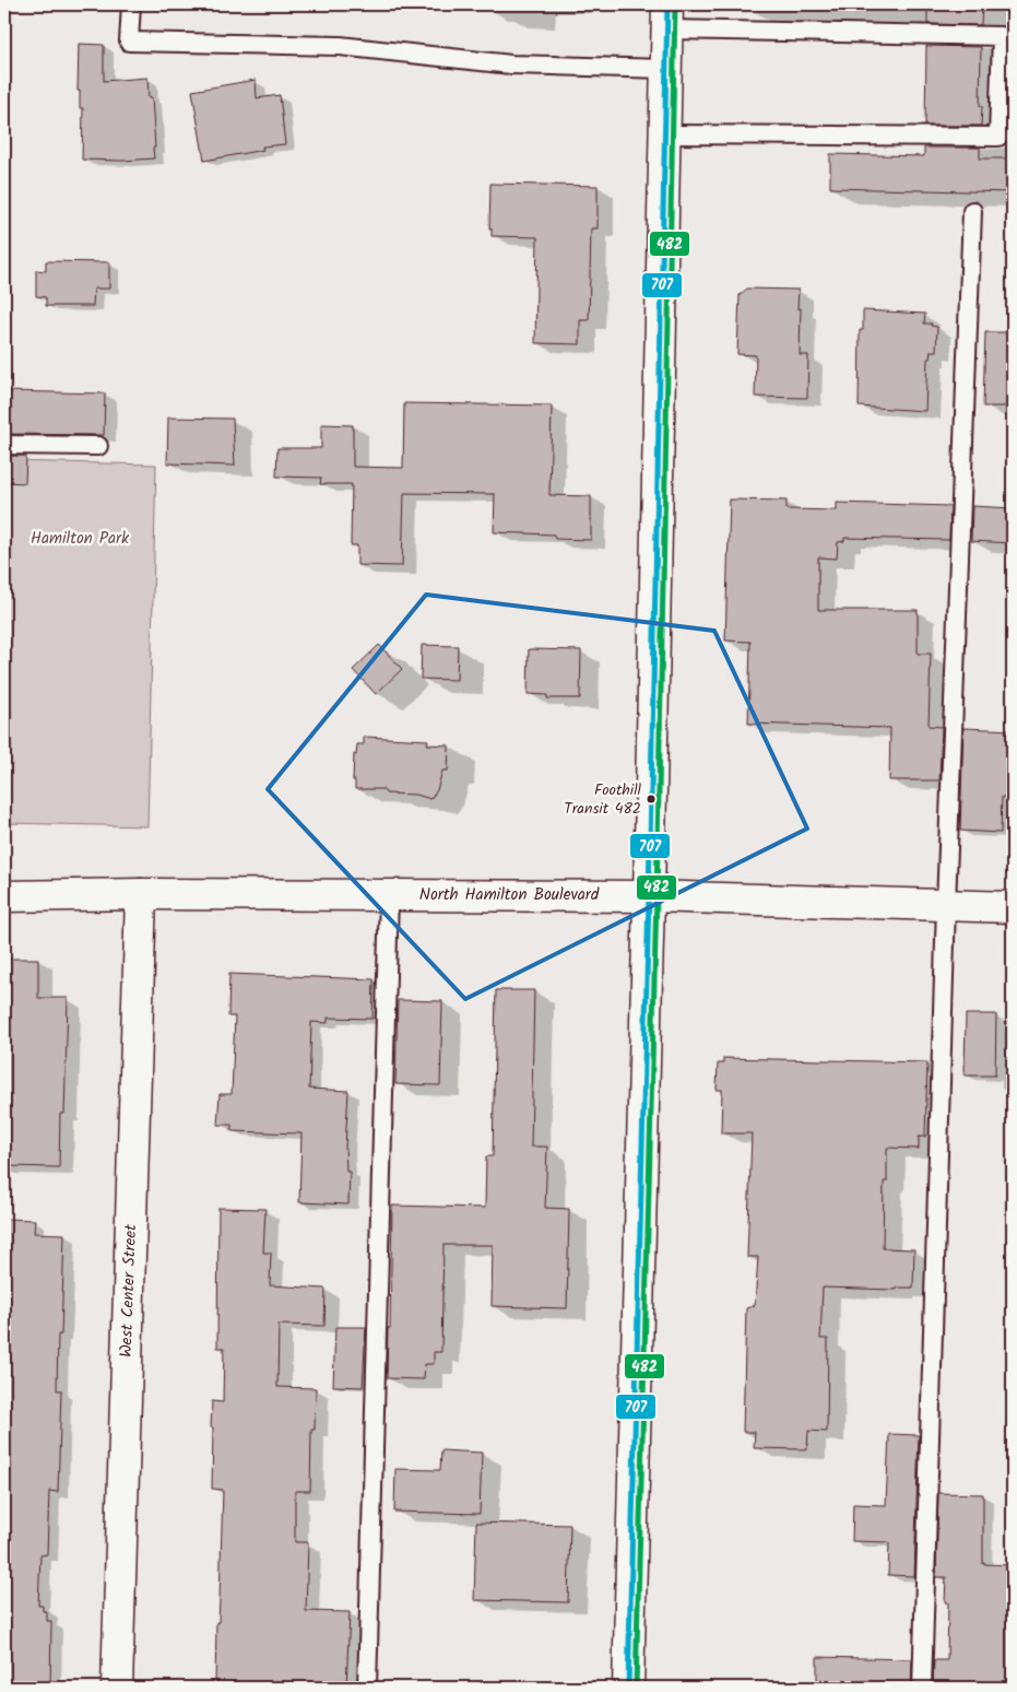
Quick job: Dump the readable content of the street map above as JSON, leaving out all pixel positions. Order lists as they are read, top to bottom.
{
  "streets": {
    "street": ["North Hamilton Boulevard", "West Center Street"]
  },
  "crossings": [
    ["North Hamilton Boulevard", "West Center Street"]
  ],
  "parks": ["Hamilton Park"],
  "places": ["Foothill Transit 482"],
  "lines": ["transit line 707", "transit line 482"]
}
